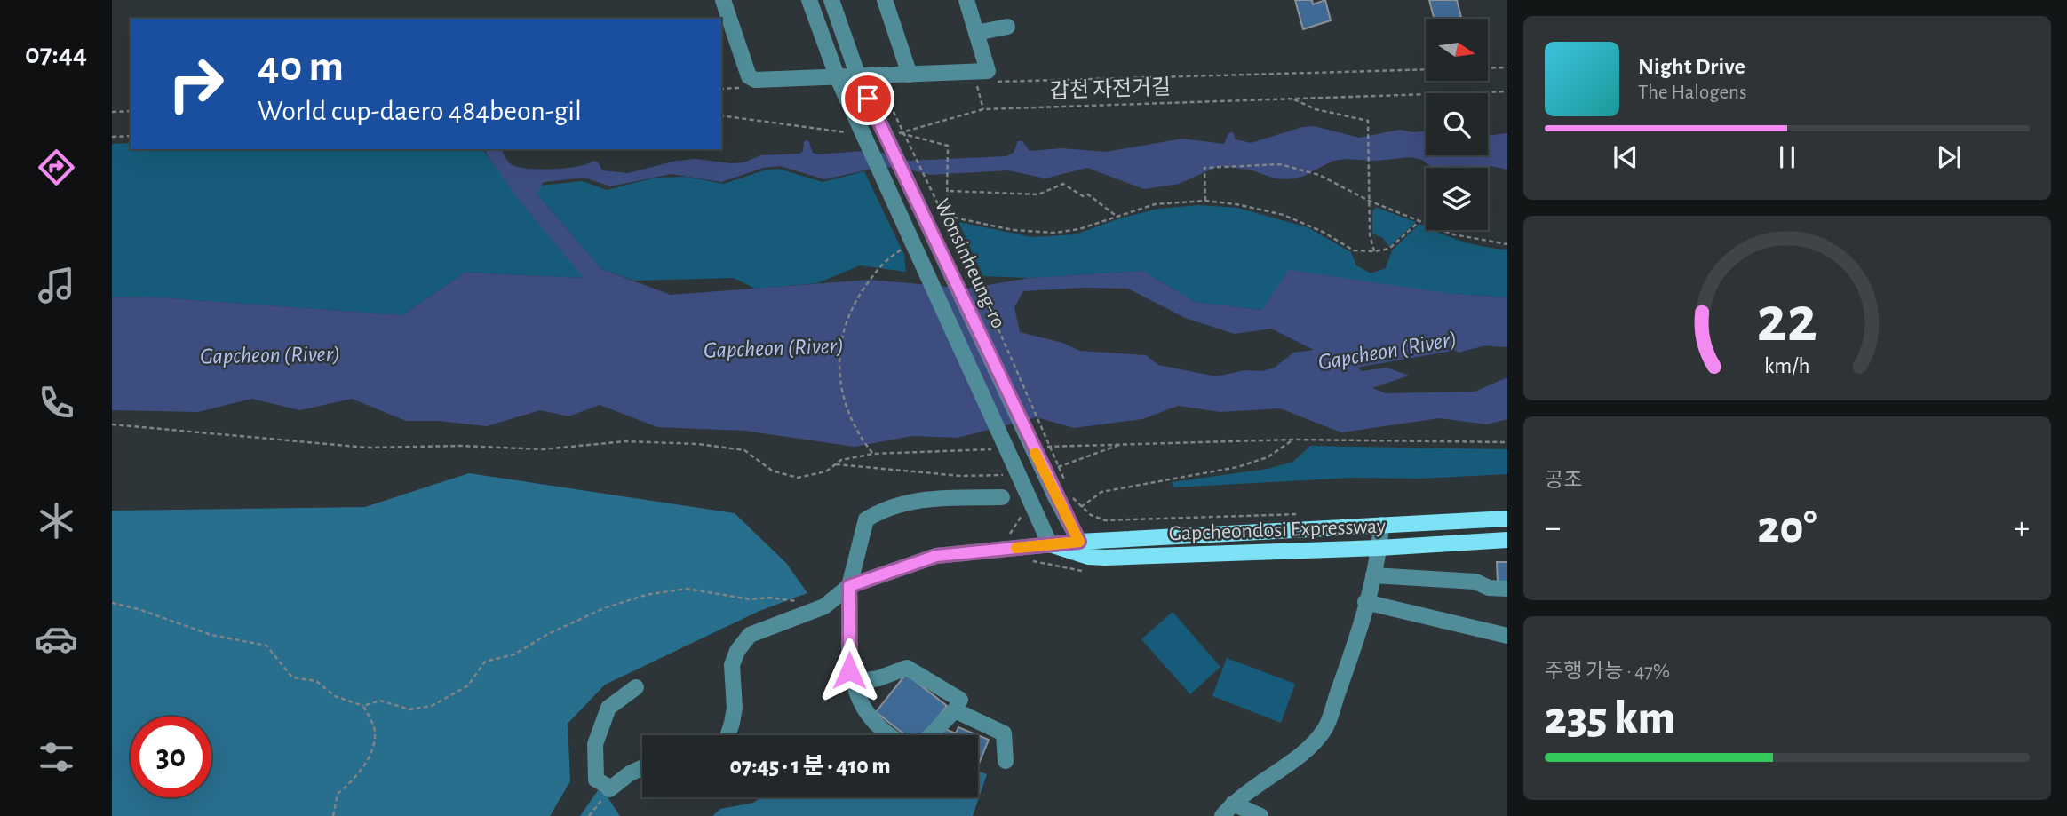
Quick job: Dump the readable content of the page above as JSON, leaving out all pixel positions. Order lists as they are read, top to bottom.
{
  "streets": {
    "main road": ["Gapcheondosi Expressway"],
    "street": ["Wonsinheung-ro"],
    "path": ["갑천 자전거길"]
  },
  "crossings": [
    ["Wonsinheung-ro", "Gapcheondosi Expressway"]
  ],
  "water": ["Gapcheon (River)"],
  "north": "right",
  "page": {
    "tabs": "07:44",
    "turn": ["40 m", "World cup-daero 484beon-gil"],
    "song": ["Night Drive", "The Halogens"],
    "tile": [
      "공조",
      ["주행 가능 · 47%", "235 km"]
    ],
    "heat": ["−", "20°", "+"],
    "limit": "30",
    "trip": "07:45 · 1 분 · 410 m",
    "gauge": ["22", "km/h"]
  }
}
